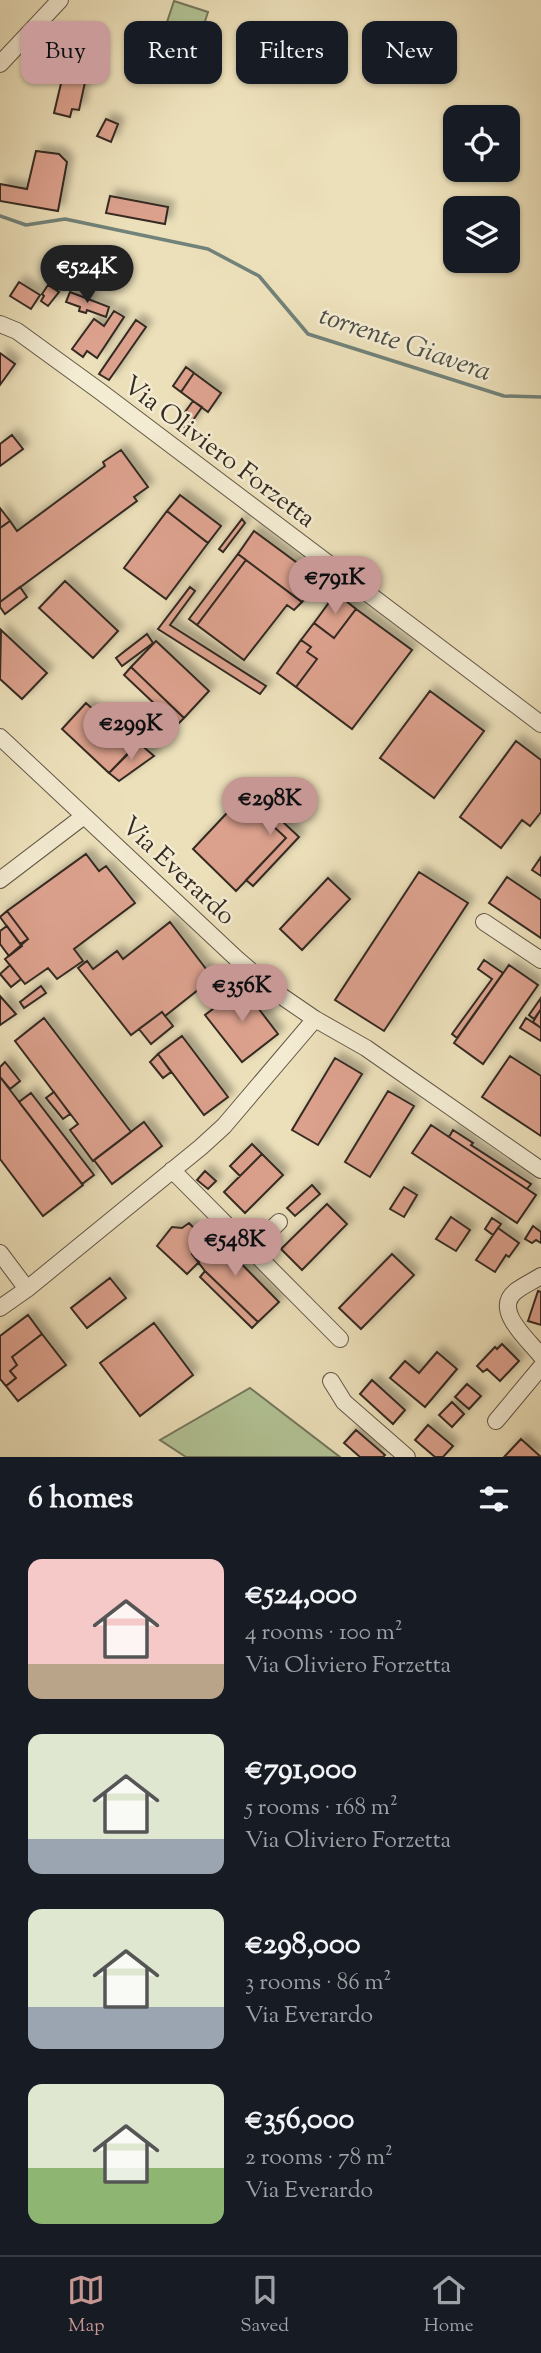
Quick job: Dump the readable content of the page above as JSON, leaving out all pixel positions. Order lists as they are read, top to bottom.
{
  "streets": {
    "street": ["Via Oliviero Forzetta", "Via Everardo"]
  },
  "water": ["torrente Giavera"],
  "page": {
    "chip": [
      "Buy",
      "Rent",
      "Filters",
      "New"
    ],
    "price": [
      "€524K",
      "€791K",
      "€299K",
      "€298K",
      "€356K",
      "€548K"
    ],
    "heading": "6 homes",
    "list": [
      {
        "name": "€524,000",
        "note": "4 rooms · 100 m² · Via Oliviero Forzetta"
      },
      {
        "name": "€791,000",
        "note": "5 rooms · 168 m² · Via Oliviero Forzetta"
      },
      {
        "name": "€298,000",
        "note": "3 rooms · 86 m² · Via Everardo"
      },
      {
        "name": "€356,000",
        "note": "2 rooms · 78 m² · Via Everardo"
      }
    ],
    "tabs": ["Map", "Saved", "Home"]
  }
}
